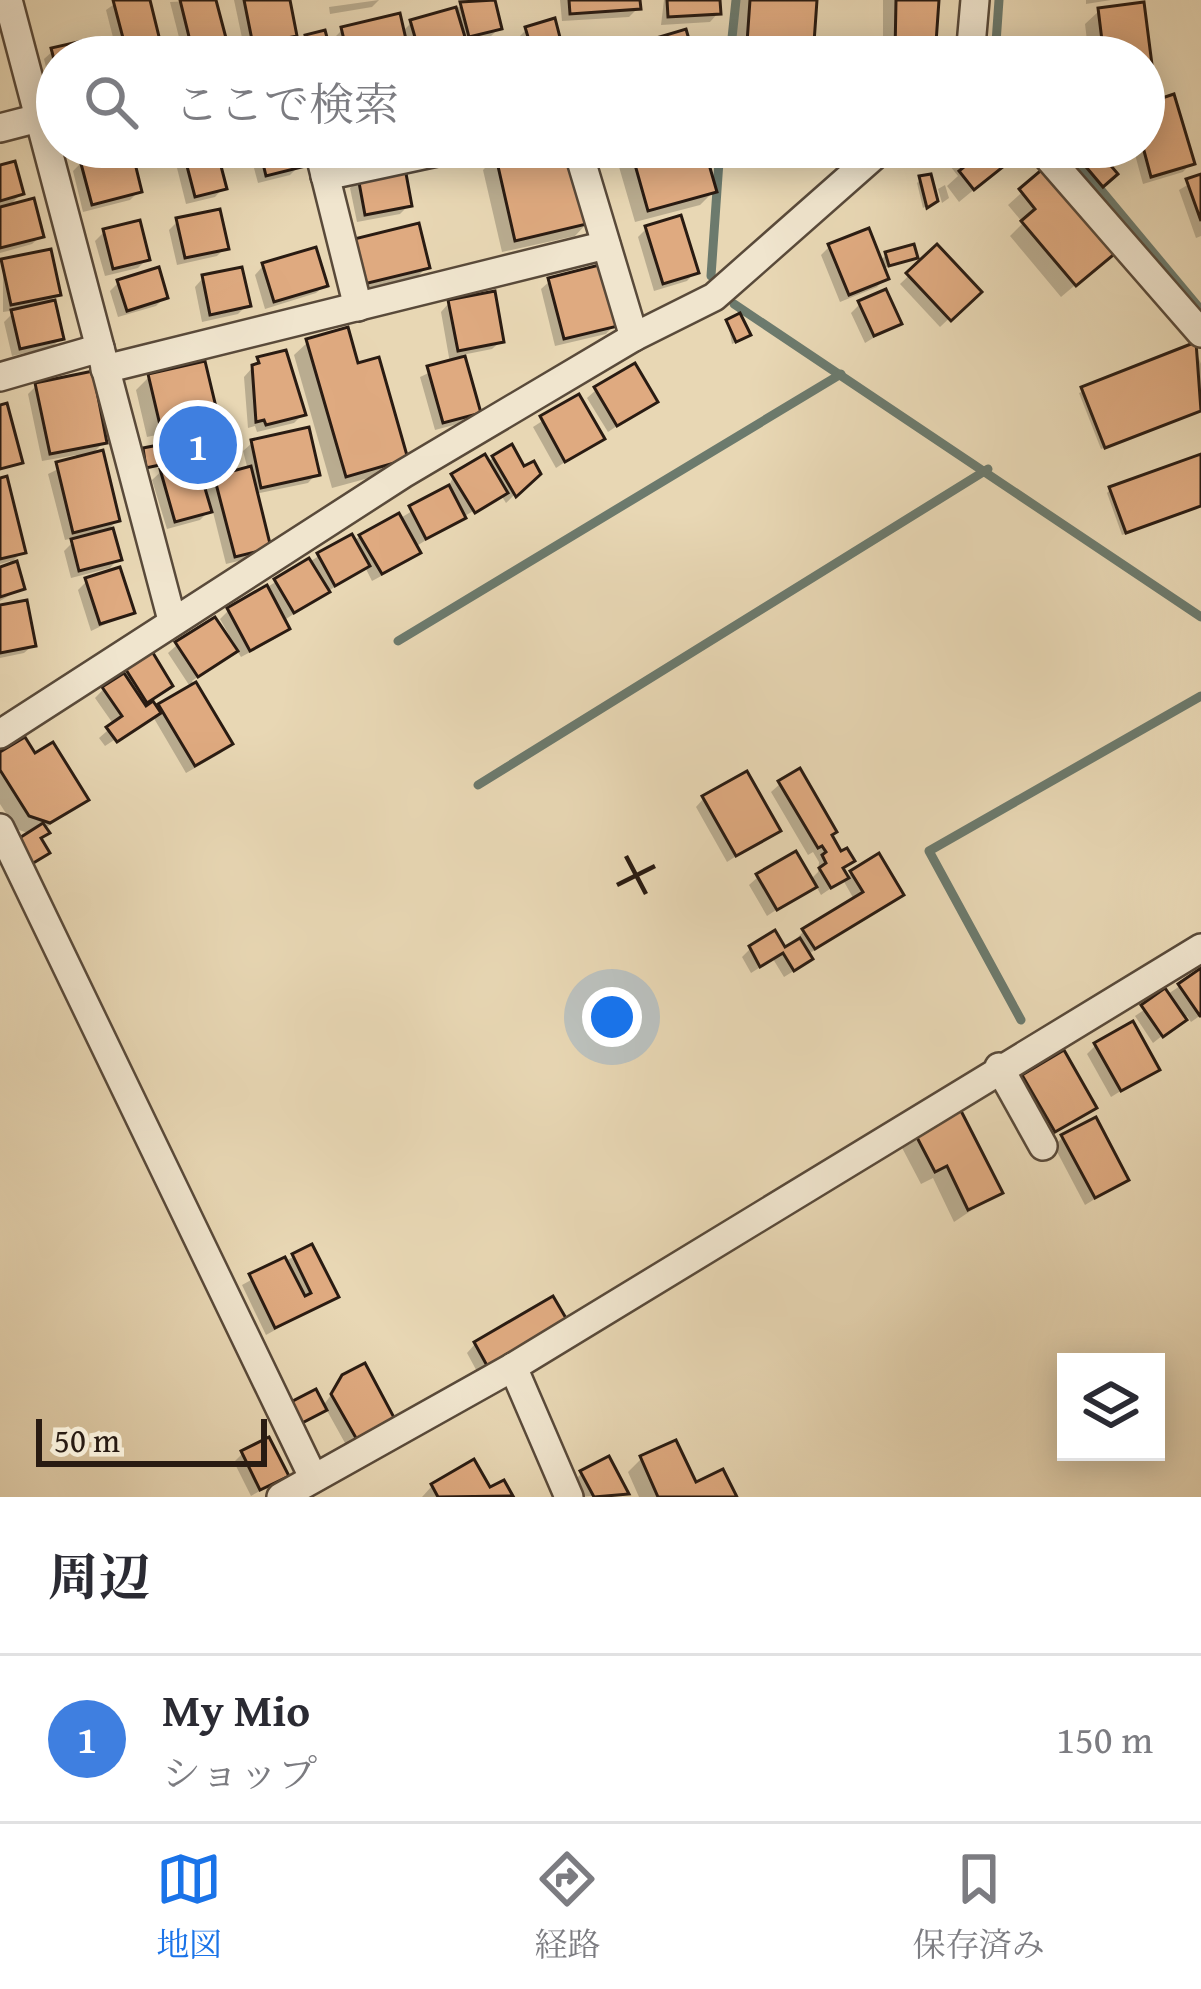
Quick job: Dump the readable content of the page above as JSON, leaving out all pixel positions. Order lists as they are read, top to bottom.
{
  "scale_bar": "50 m",
  "page": {
    "search": "ここで検索",
    "pins": "1",
    "scale": "50 m",
    "heading": "周辺",
    "list": [
      {
        "mark": "1",
        "name": "My Mio",
        "note": "ショップ",
        "value": "150 m"
      }
    ],
    "nav": ["地図", "経路", "保存済み"]
  }
}
